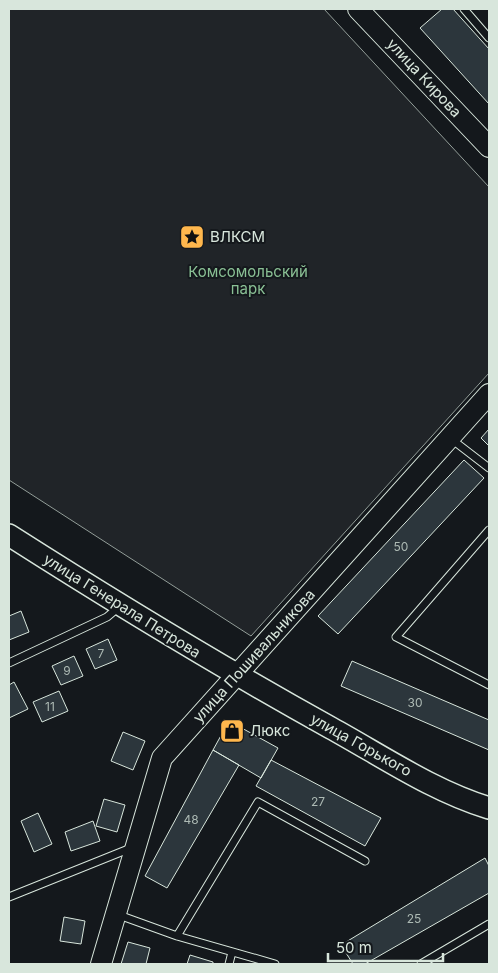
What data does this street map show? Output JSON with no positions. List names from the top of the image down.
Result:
{
  "streets": {
    "main road": [
      "улица Кирова",
      "улица Генерала Петрова",
      "улица Пошивальникова",
      "улица Горького"
    ]
  },
  "crossings": [
    ["улица Генерала Петрова", "улица Пошивальникова"],
    ["улица Генерала Петрова", "улица Горького"],
    ["улица Пошивальникова", "улица Горького"]
  ],
  "parks": ["Комсомольский парк"],
  "places": {
    "place": ["ВЛКСМ"],
    "shop": ["Люкс"]
  },
  "house_numbers": [
    "50",
    "7",
    "9",
    "30",
    "11",
    "27",
    "48",
    "25"
  ],
  "scale_bar": "50 m"
}
